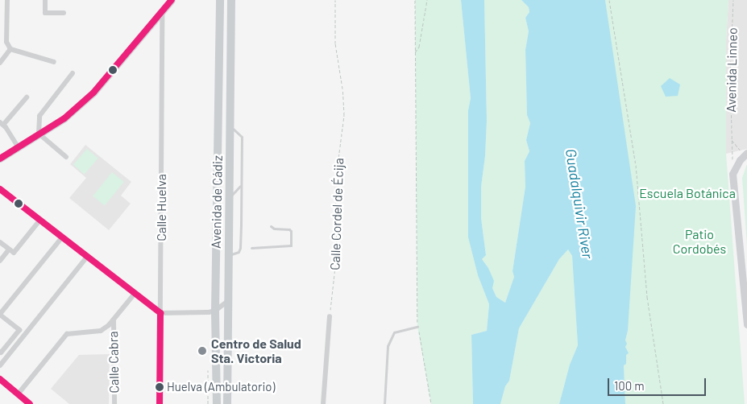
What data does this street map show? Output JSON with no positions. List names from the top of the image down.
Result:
{
  "streets": {
    "main road": ["Avenida de Cádiz"],
    "street": ["Calle Huelva", "Calle Cabra"],
    "path": ["Avenida Linneo", "Calle Cordel de Écija"]
  },
  "water": ["Guadalquivir River"],
  "parks": ["Escuela Botánica", "Patio Cordobés"],
  "places": ["Centro de Salud Sta. Victoria", "Huelva (Ambulatorio)"],
  "scale_bar": "100 m"
}
